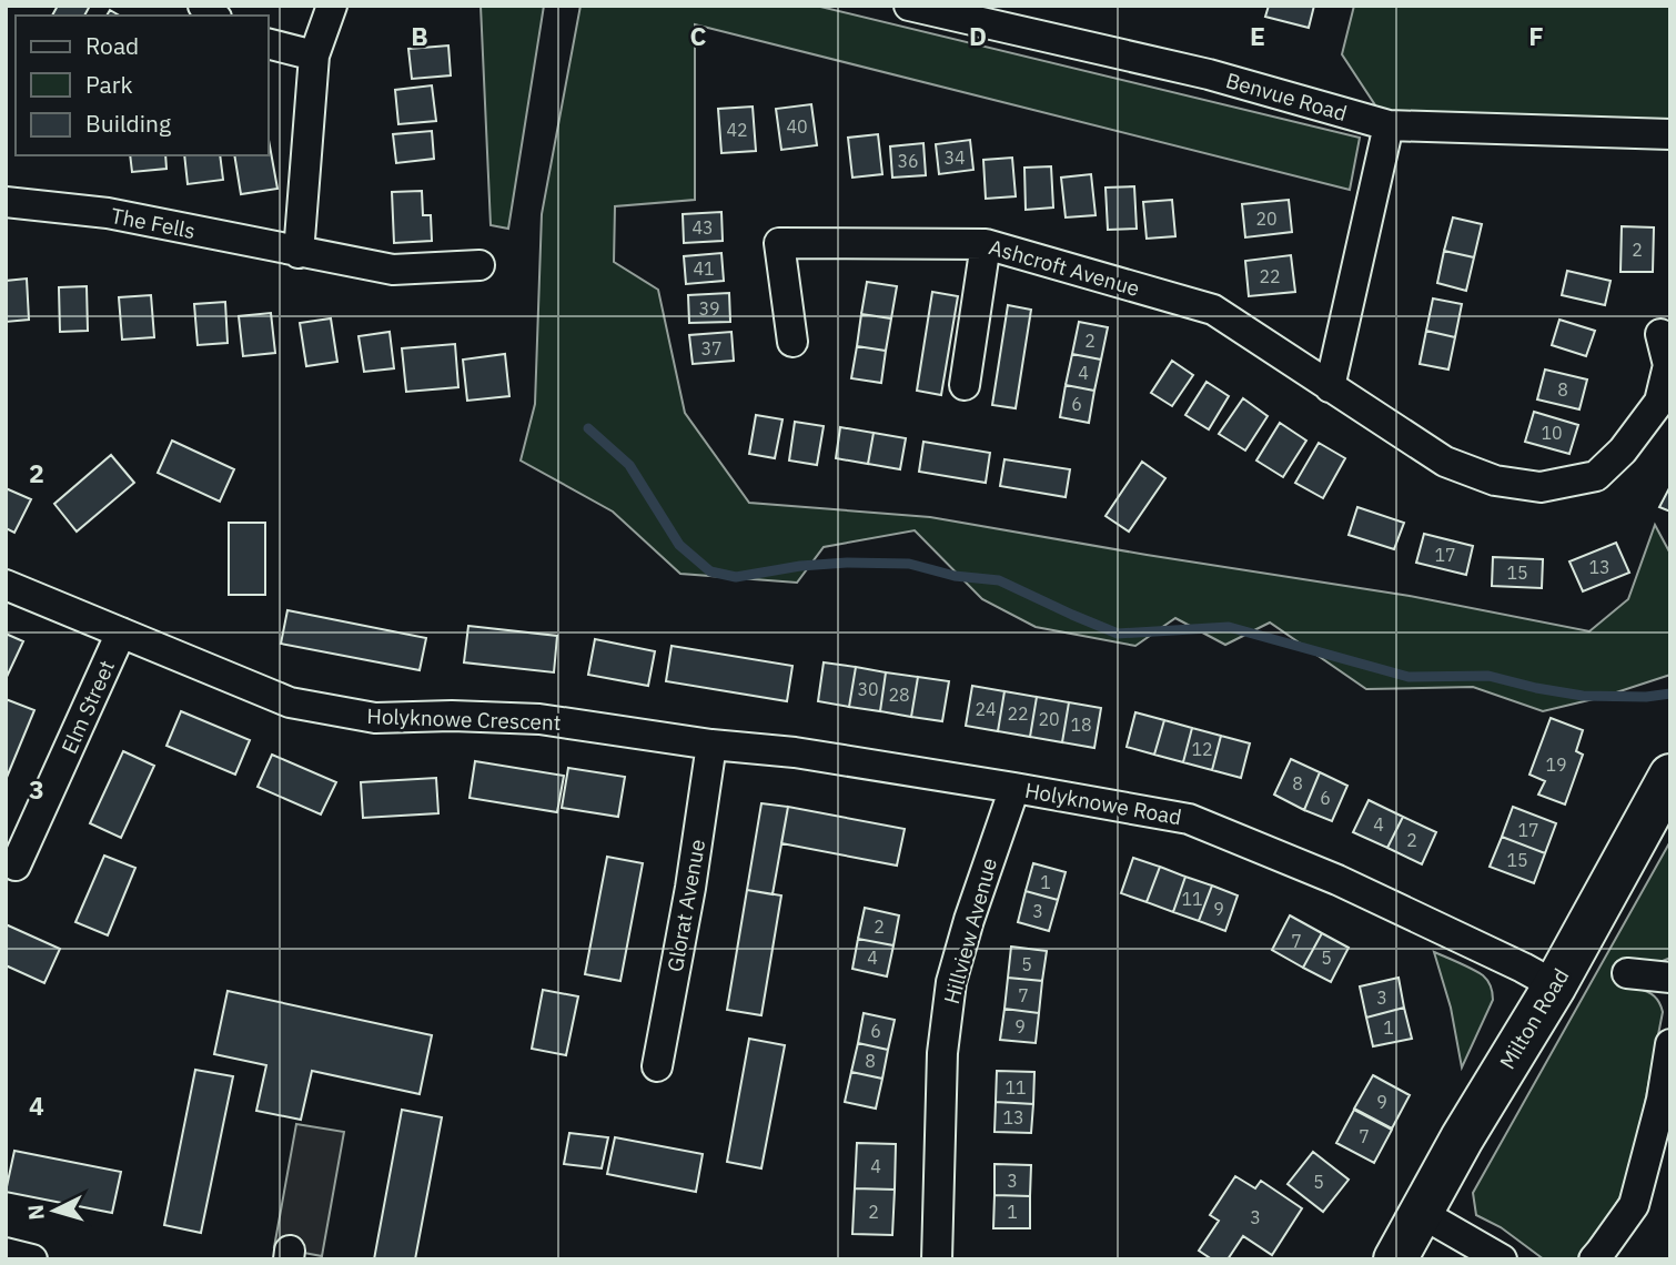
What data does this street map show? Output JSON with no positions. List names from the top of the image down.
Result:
{
  "streets": {
    "main road": ["Milton Road"],
    "street": [
      "Benvue Road",
      "The Fells",
      "Ashcroft Avenue",
      "Elm Street",
      "Holyknowe Crescent",
      "Holyknowe Road",
      "Glorat Avenue",
      "Hillview Avenue"
    ]
  },
  "crossings": [
    ["Elm Street", "Holyknowe Crescent"],
    ["Holyknowe Crescent", "Holyknowe Road"],
    ["Holyknowe Crescent", "Glorat Avenue"],
    ["Holyknowe Road", "Glorat Avenue"],
    ["Holyknowe Road", "Hillview Avenue"],
    ["Holyknowe Road", "Milton Road"]
  ],
  "house_numbers": [
    "40",
    "42",
    "34",
    "36",
    "20",
    "43",
    "2",
    "41",
    "22",
    "39",
    "2",
    "37",
    "4",
    "8",
    "6",
    "10",
    "17",
    "13",
    "15",
    "30",
    "28",
    "24",
    "22",
    "20",
    "18",
    "12",
    "19",
    "8",
    "6",
    "4",
    "17",
    "2",
    "15",
    "1",
    "11",
    "9",
    "3",
    "2",
    "7",
    "4",
    "5",
    "5",
    "7",
    "3",
    "9",
    "1",
    "6",
    "8",
    "11",
    "9",
    "13",
    "7",
    "4",
    "3",
    "5",
    "2",
    "1",
    "3"
  ],
  "legend": ["Road", "Park", "Building"],
  "north": "left",
  "grid": {
    "columns": [
      "B",
      "C",
      "D",
      "E",
      "F"
    ],
    "rows": ["2", "3", "4"]
  }
}
